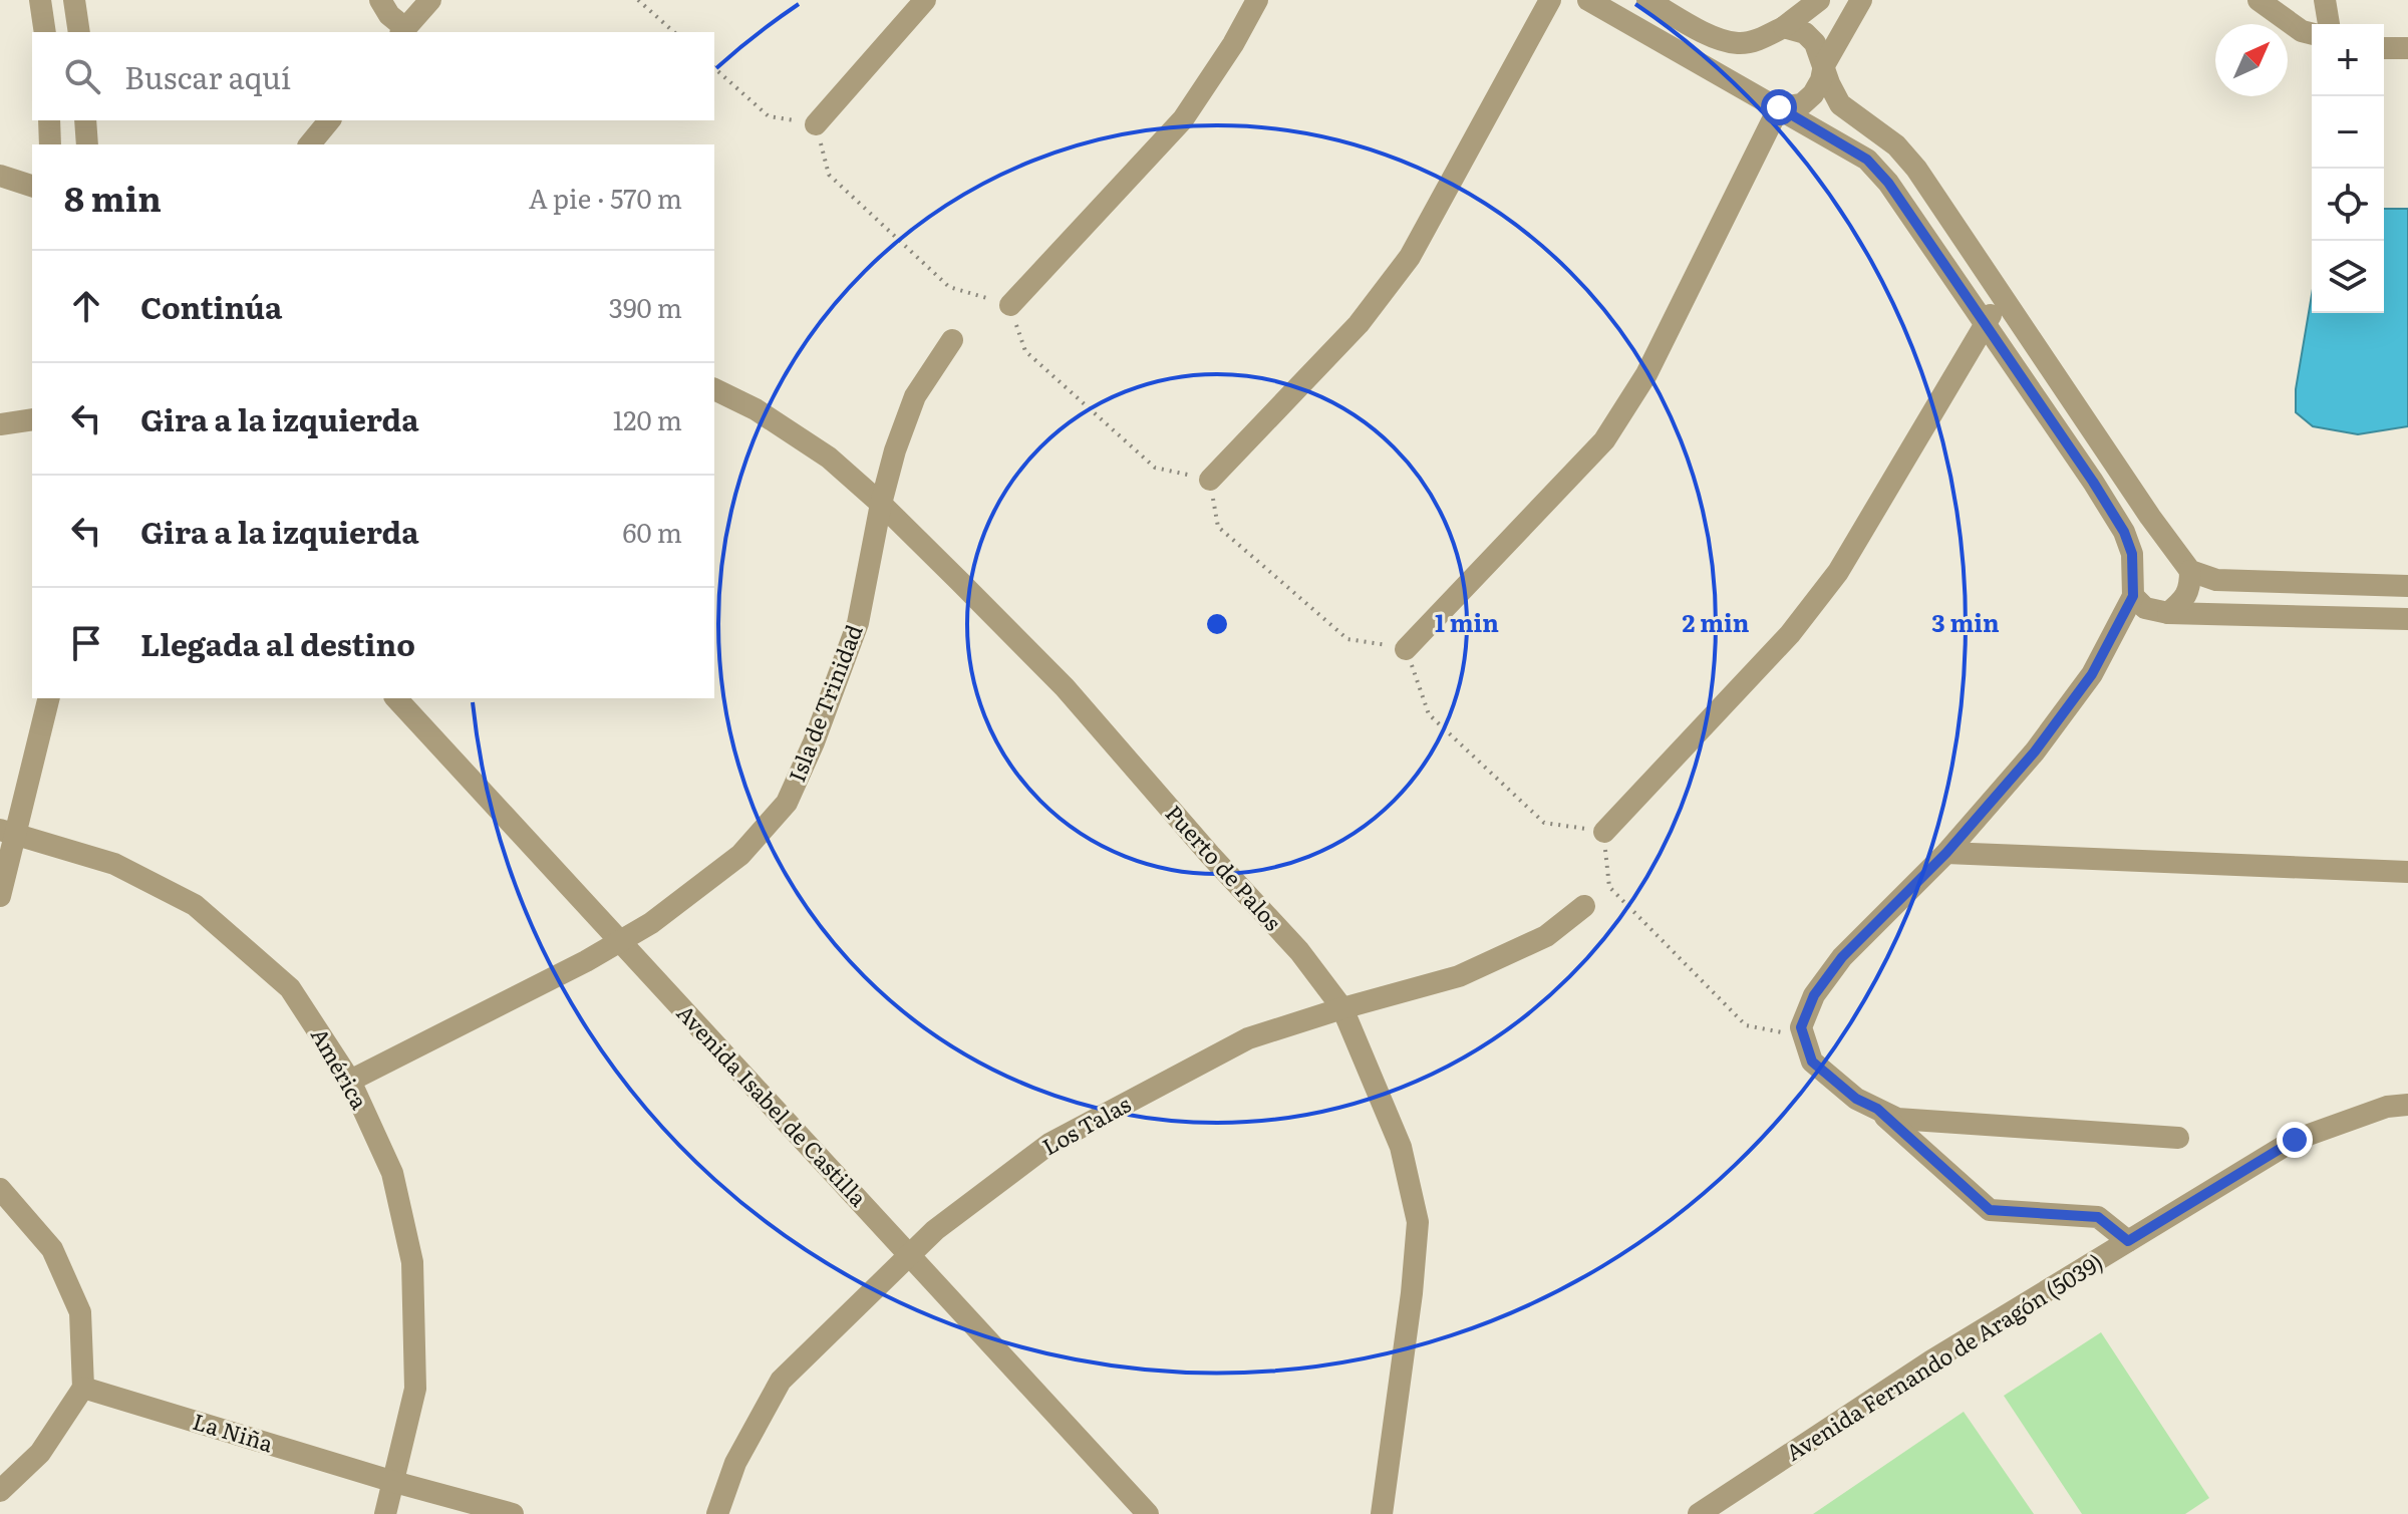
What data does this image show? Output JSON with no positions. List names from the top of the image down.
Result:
{
  "streets": {
    "street": [
      "Isla de Trinidad",
      "Puerto de Palos",
      "América",
      "Avenida Isabel de Castilla",
      "Los Talas",
      "Avenida Fernando de Aragón (5039)",
      "La Niña"
    ]
  },
  "crossings": [
    ["Isla de Trinidad", "Puerto de Palos"],
    ["Isla de Trinidad", "América"],
    ["Isla de Trinidad", "Avenida Isabel de Castilla"],
    ["Puerto de Palos", "Los Talas"],
    ["América", "La Niña"],
    ["Avenida Isabel de Castilla", "Los Talas"]
  ],
  "north": "top right",
  "page": {
    "map_buttons": ["+", "−"],
    "search": "Buscar aquí",
    "heading": ["8 min", "A pie · 570 m"],
    "list": [
      ["Continúa", "390 m"],
      ["Gira a la izquierda", "120 m"],
      ["Gira a la izquierda", "60 m"],
      "Llegada al destino"
    ]
  },
  "rings": ["1 min", "2 min", "3 min"]
}
